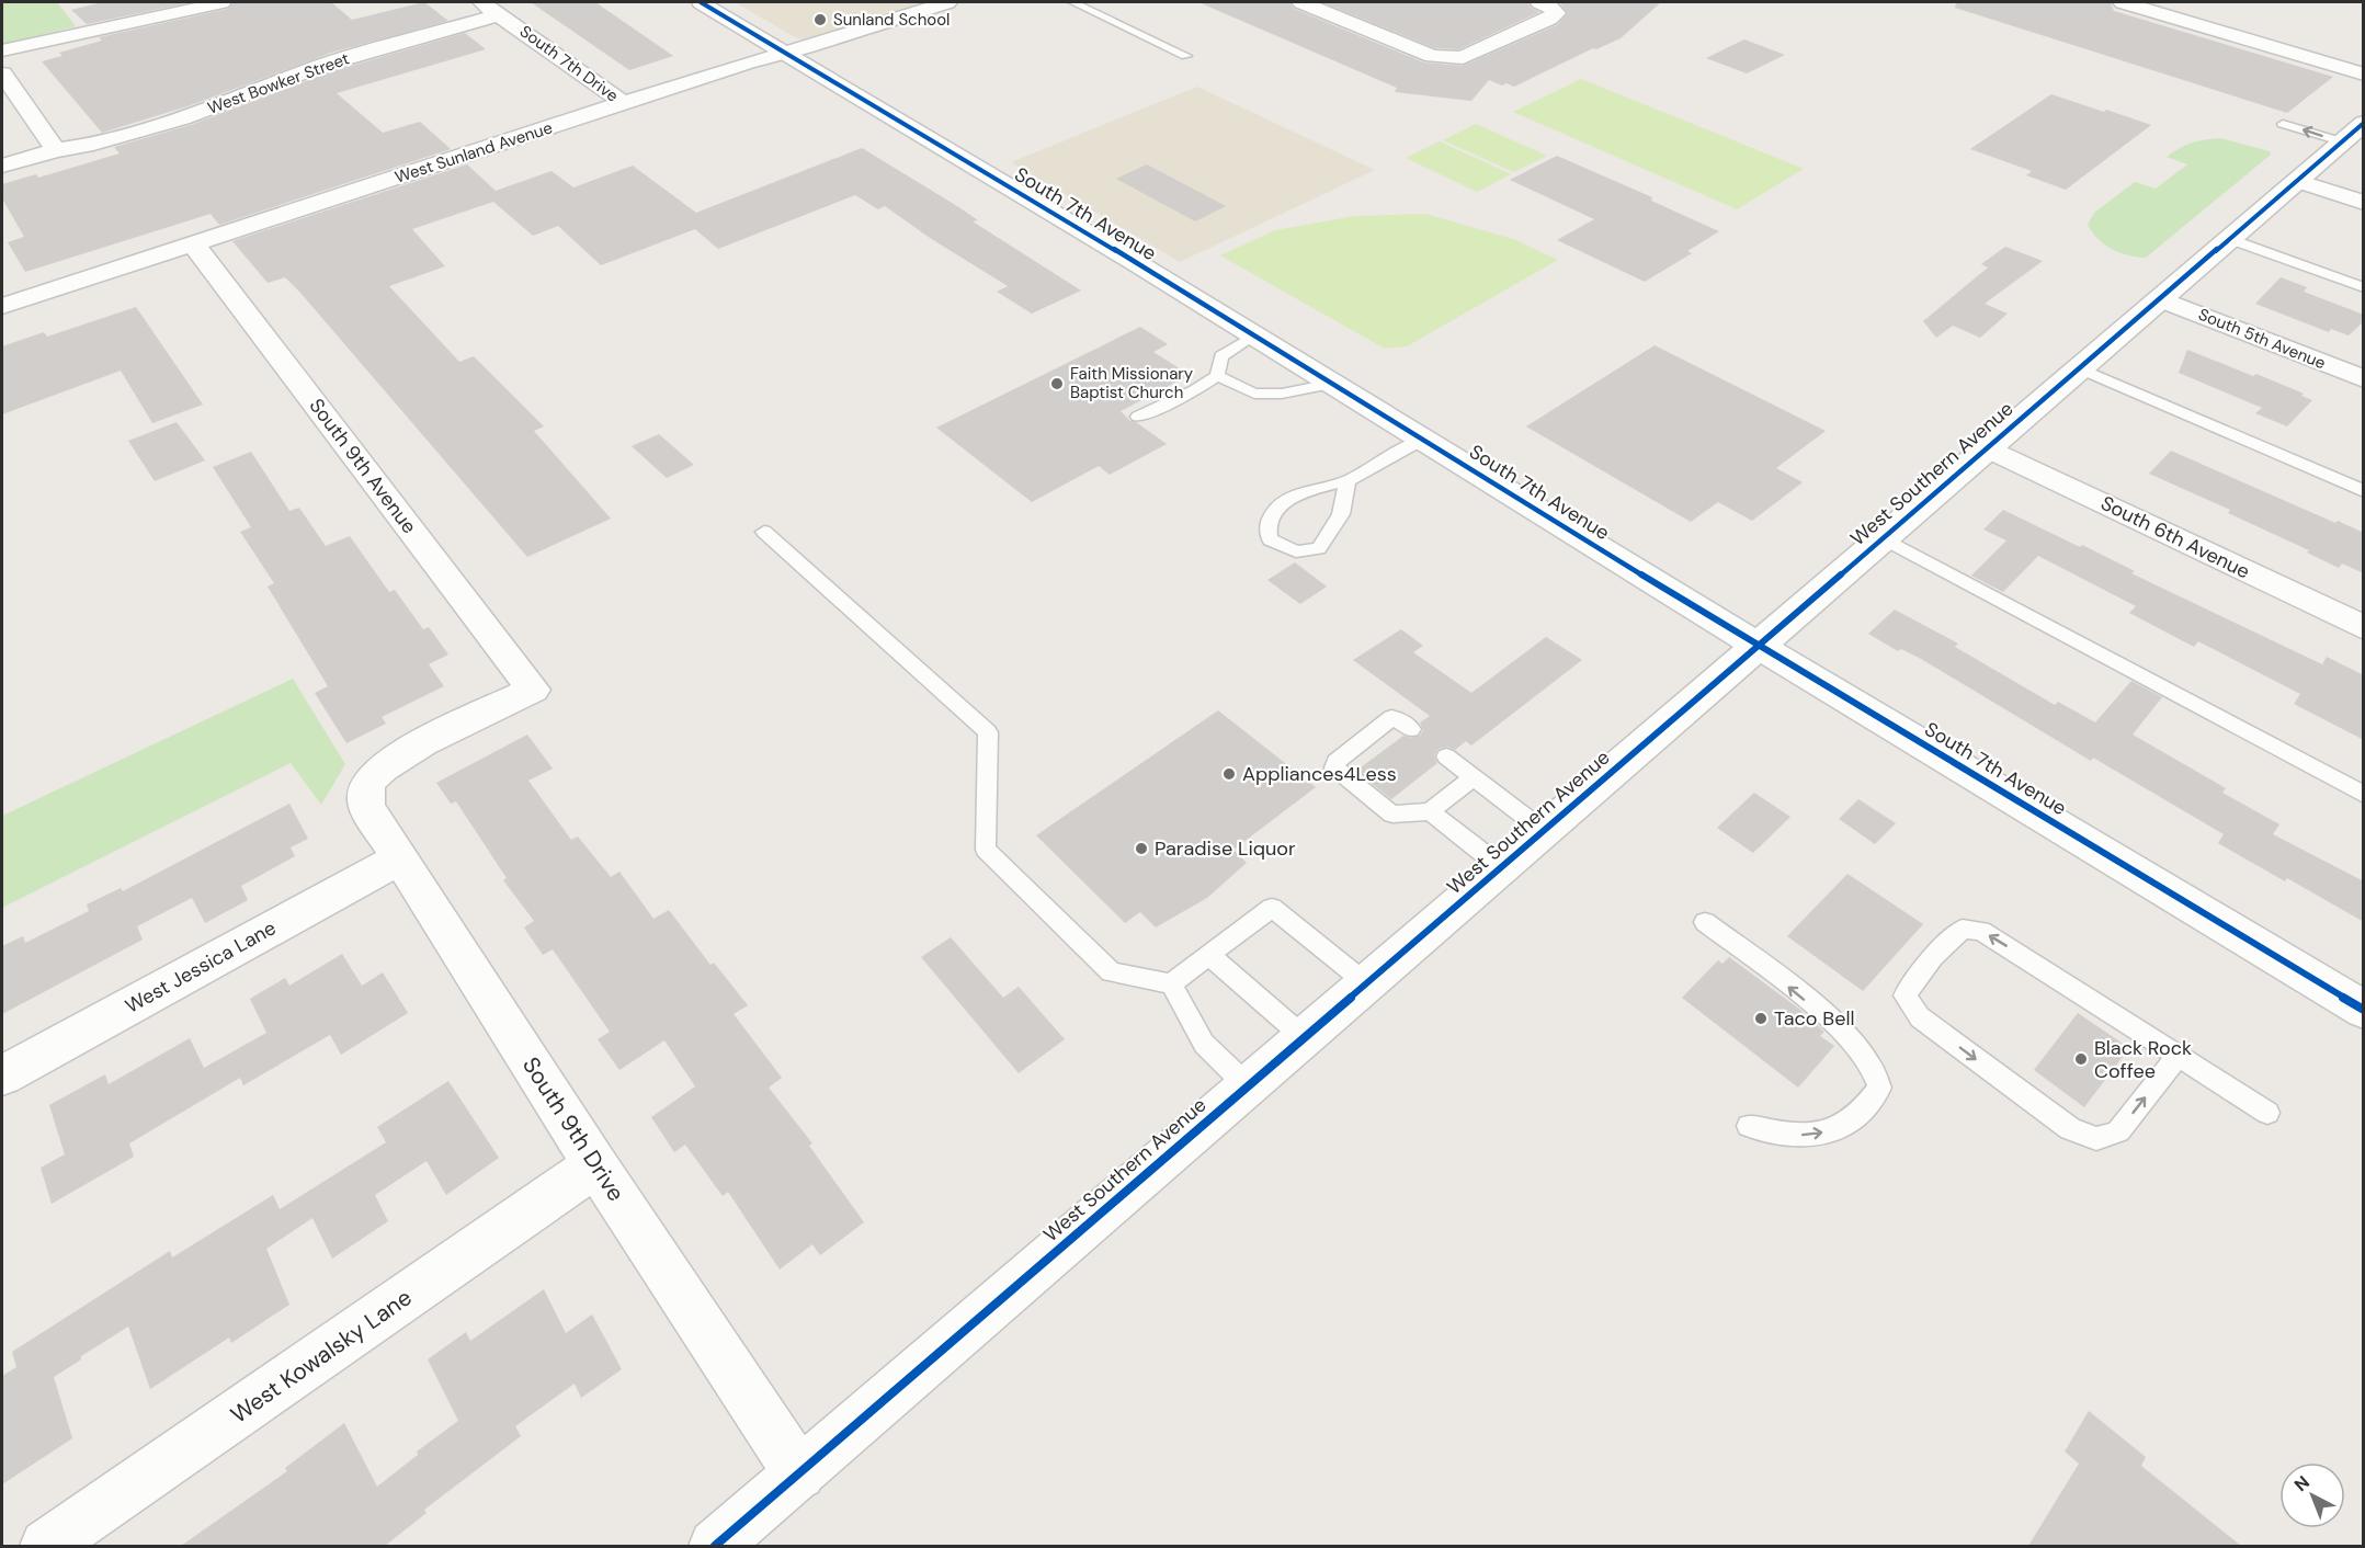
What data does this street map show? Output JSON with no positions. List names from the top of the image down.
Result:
{
  "streets": {
    "street": [
      "South 7th Drive",
      "West Bowker Street",
      "West Sunland Avenue",
      "South 7th Avenue",
      "South 5th Avenue",
      "South 9th Avenue",
      "West Southern Avenue",
      "South 6th Avenue",
      "West Jessica Lane",
      "South 9th Drive",
      "West Kowalsky Lane"
    ]
  },
  "crossings": [
    ["South 7th Drive", "West Bowker Street"],
    ["South 7th Drive", "West Sunland Avenue"],
    ["West Sunland Avenue", "South 7th Avenue"],
    ["West Sunland Avenue", "South 9th Avenue"],
    ["South 7th Avenue", "West Southern Avenue"],
    ["South 5th Avenue", "West Southern Avenue"],
    ["South 9th Avenue", "South 9th Drive"],
    ["West Southern Avenue", "South 6th Avenue"],
    ["West Southern Avenue", "South 9th Drive"],
    ["West Jessica Lane", "South 9th Drive"],
    ["South 9th Drive", "West Kowalsky Lane"]
  ],
  "places": [
    "Sunland School",
    "Faith Missionary Baptist Church",
    "Appliances4Less",
    "Paradise Liquor",
    "Taco Bell",
    "Black Rock Coffee"
  ],
  "north": "top left"
}
